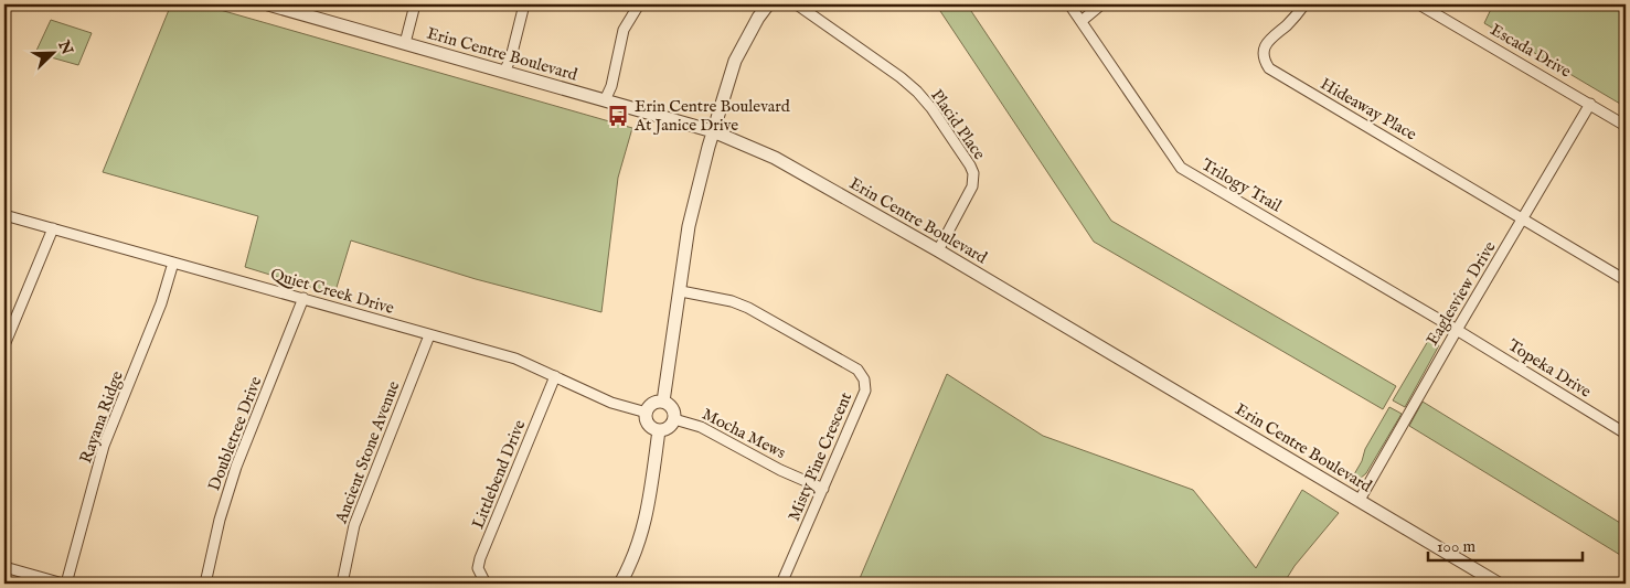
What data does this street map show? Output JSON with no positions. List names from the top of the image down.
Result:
{
  "streets": {
    "street": [
      "Escada Drive",
      "Erin Centre Boulevard",
      "Hideaway Place",
      "Placid Place",
      "Trilogy Trail",
      "Quiet Creek Drive",
      "Eaglesview Drive",
      "Topeka Drive",
      "Rayana Ridge",
      "Doubletree Drive",
      "Mocha Mews",
      "Ancient Stone Avenue",
      "Misty Pine Crescent",
      "Littlebend Drive"
    ]
  },
  "crossings": [
    ["Escada Drive", "Eaglesview Drive"],
    ["Erin Centre Boulevard", "Placid Place"],
    ["Erin Centre Boulevard", "Eaglesview Drive"],
    ["Hideaway Place", "Eaglesview Drive"],
    ["Trilogy Trail", "Eaglesview Drive"],
    ["Trilogy Trail", "Topeka Drive"],
    ["Quiet Creek Drive", "Rayana Ridge"],
    ["Quiet Creek Drive", "Doubletree Drive"],
    ["Quiet Creek Drive", "Mocha Mews"],
    ["Quiet Creek Drive", "Ancient Stone Avenue"],
    ["Quiet Creek Drive", "Littlebend Drive"],
    ["Eaglesview Drive", "Topeka Drive"],
    ["Mocha Mews", "Misty Pine Crescent"]
  ],
  "places": {
    "bus stop": ["Erin Centre Boulevard At Janice Drive"]
  },
  "scale_bar": "100 m",
  "north": "top right"
}
